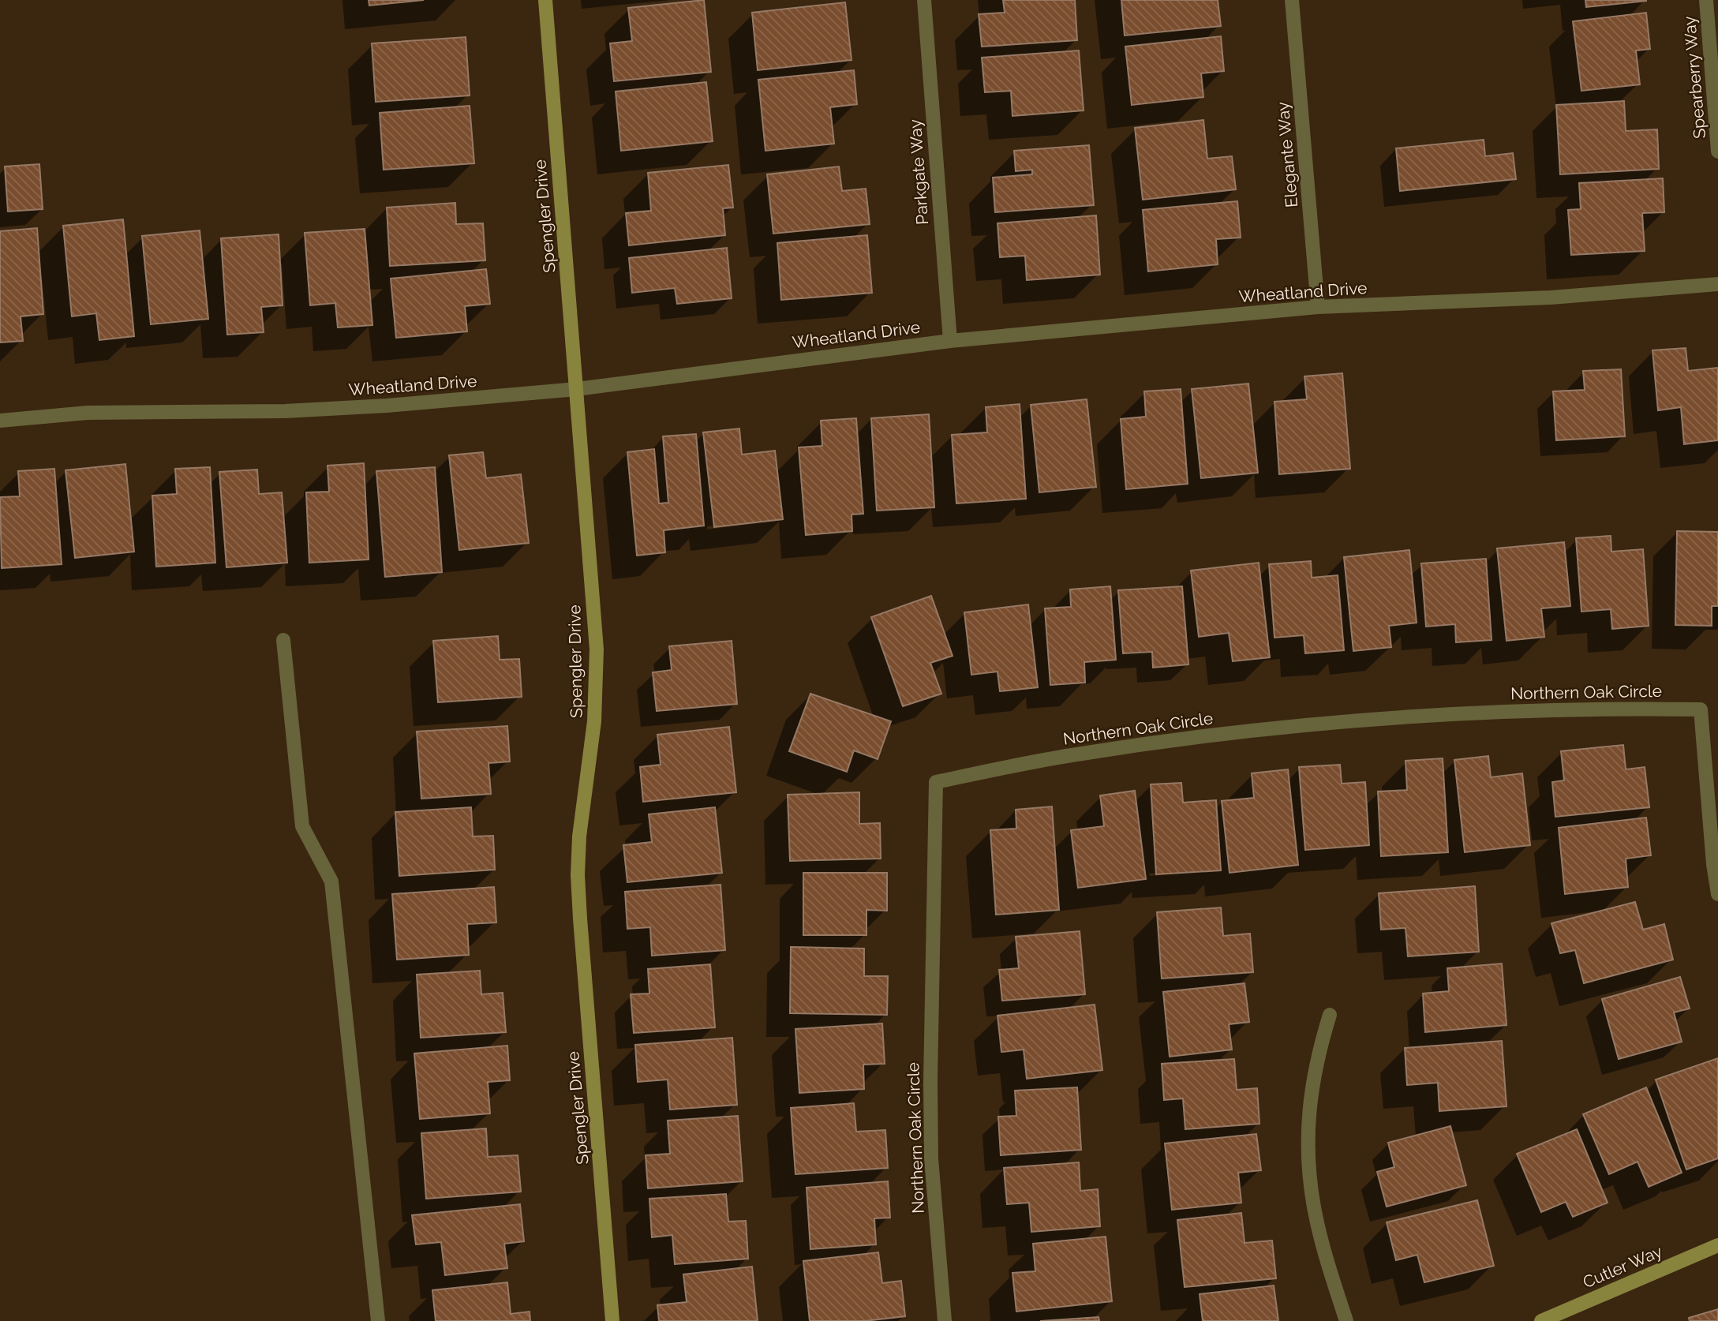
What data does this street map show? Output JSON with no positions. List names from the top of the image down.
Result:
{
  "streets": {
    "street": [
      "Spearberry Way",
      "Elegante Way",
      "Parkgate Way",
      "Spengler Drive",
      "Wheatland Drive",
      "Northern Oak Circle",
      "Cutler Way"
    ]
  },
  "crossings": [
    ["Elegante Way", "Wheatland Drive"],
    ["Parkgate Way", "Wheatland Drive"],
    ["Spengler Drive", "Wheatland Drive"]
  ]
}
